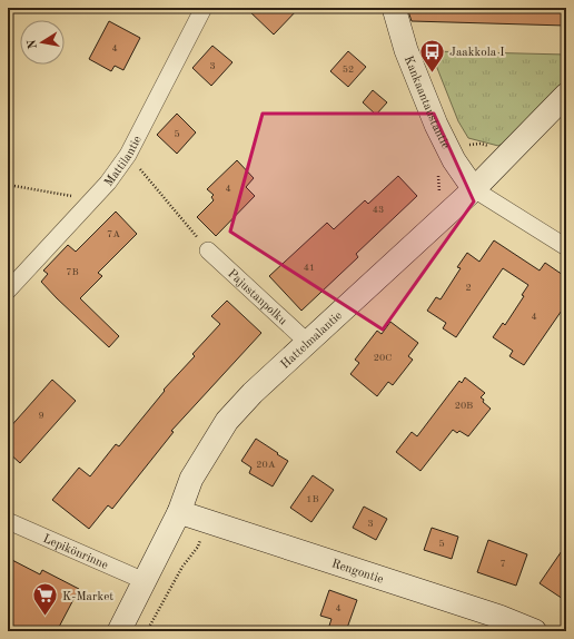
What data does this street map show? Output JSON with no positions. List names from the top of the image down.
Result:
{
  "streets": {
    "street": [
      "Kankaantaustantie",
      "Mattilantie",
      "Pajustanpolku",
      "Hattelmalantie",
      "Lepikönrinne",
      "Rengontie"
    ]
  },
  "crossings": [
    ["Kankaantaustantie", "Hattelmalantie"],
    ["Pajustanpolku", "Hattelmalantie"],
    ["Hattelmalantie", "Lepikönrinne"],
    ["Hattelmalantie", "Rengontie"]
  ],
  "places": {
    "bus stop": ["Jaakkola I"],
    "supermarket": ["K-Market"]
  },
  "house_numbers": [
    "4",
    "3",
    "52",
    "5",
    "4",
    "43",
    "7A",
    "41",
    "7B",
    "2",
    "4",
    "20C",
    "20B",
    "9",
    "20A",
    "1B",
    "3",
    "5",
    "7",
    "4"
  ],
  "north": "left"
}
